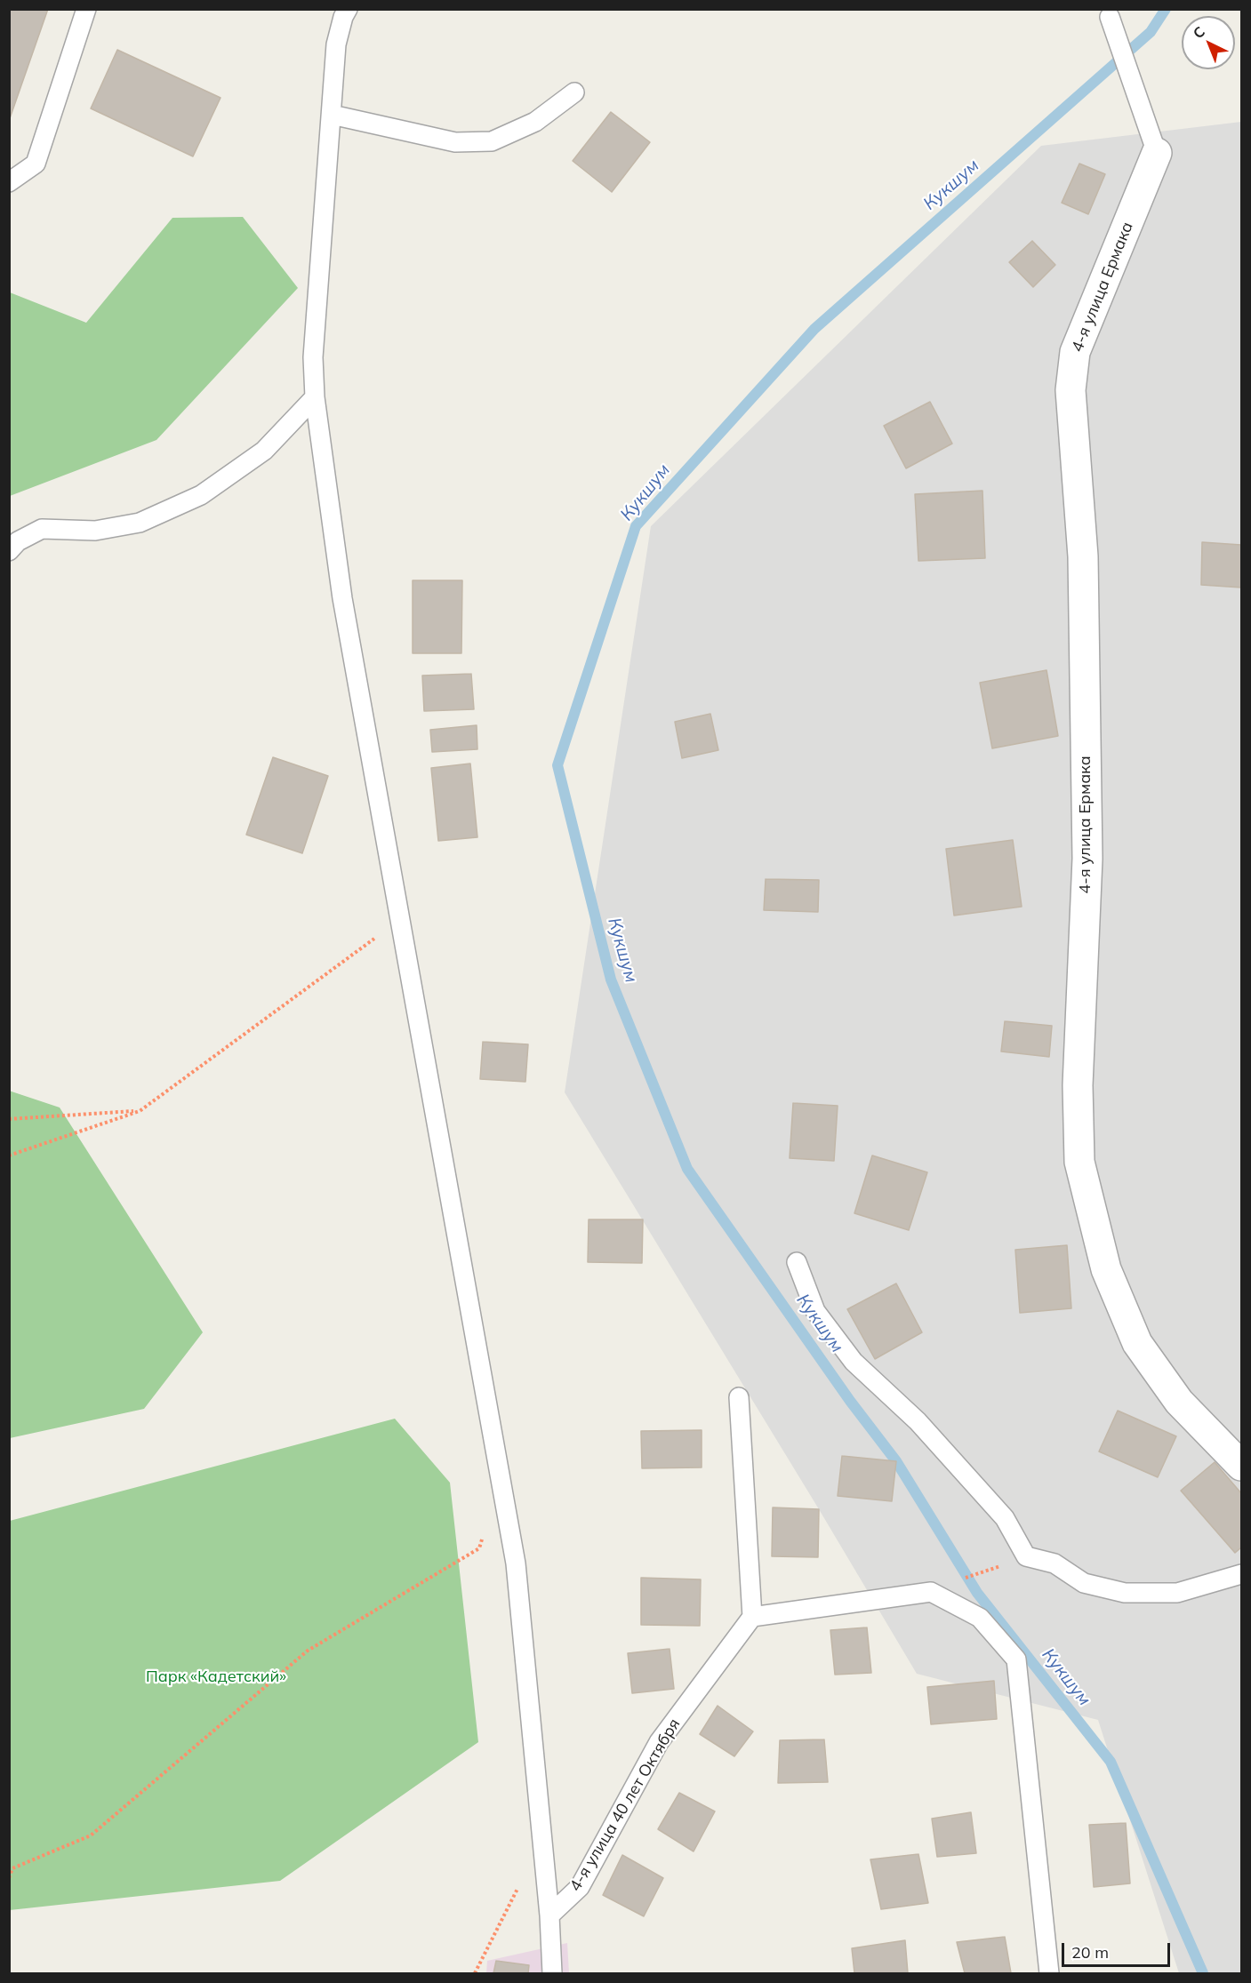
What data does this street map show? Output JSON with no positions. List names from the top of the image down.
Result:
{
  "streets": {
    "street": ["4-я улица Ермака"],
    "lane": ["4-я улица 40 лет Октября"]
  },
  "water": ["Кукшум"],
  "parks": ["Парк «Кадетский»"],
  "scale_bar": "20 m",
  "north": "top left"
}
